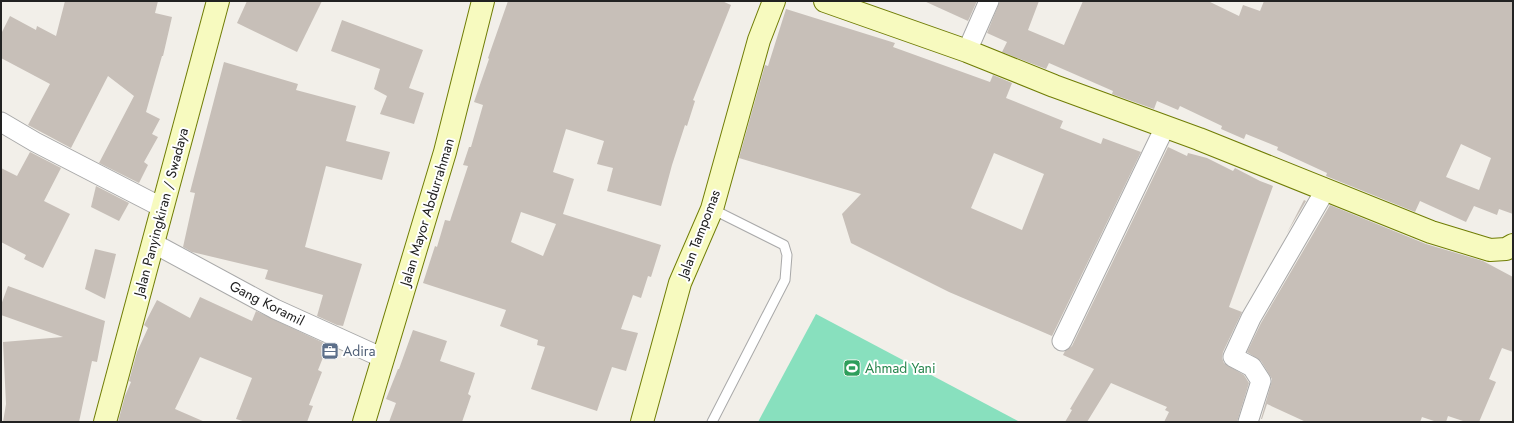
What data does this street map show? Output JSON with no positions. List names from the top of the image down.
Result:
{
  "streets": {
    "street": [
      "Jalan Panyingkiran / Swadaya",
      "Jalan Mayor Abdurrahman",
      "Jalan Tampomas",
      "Gang Koramil"
    ]
  },
  "crossings": [
    ["Jalan Panyingkiran / Swadaya", "Gang Koramil"],
    ["Jalan Mayor Abdurrahman", "Gang Koramil"]
  ],
  "places": {
    "office": ["Adira"],
    "sports": ["Ahmad Yani"]
  }
}
